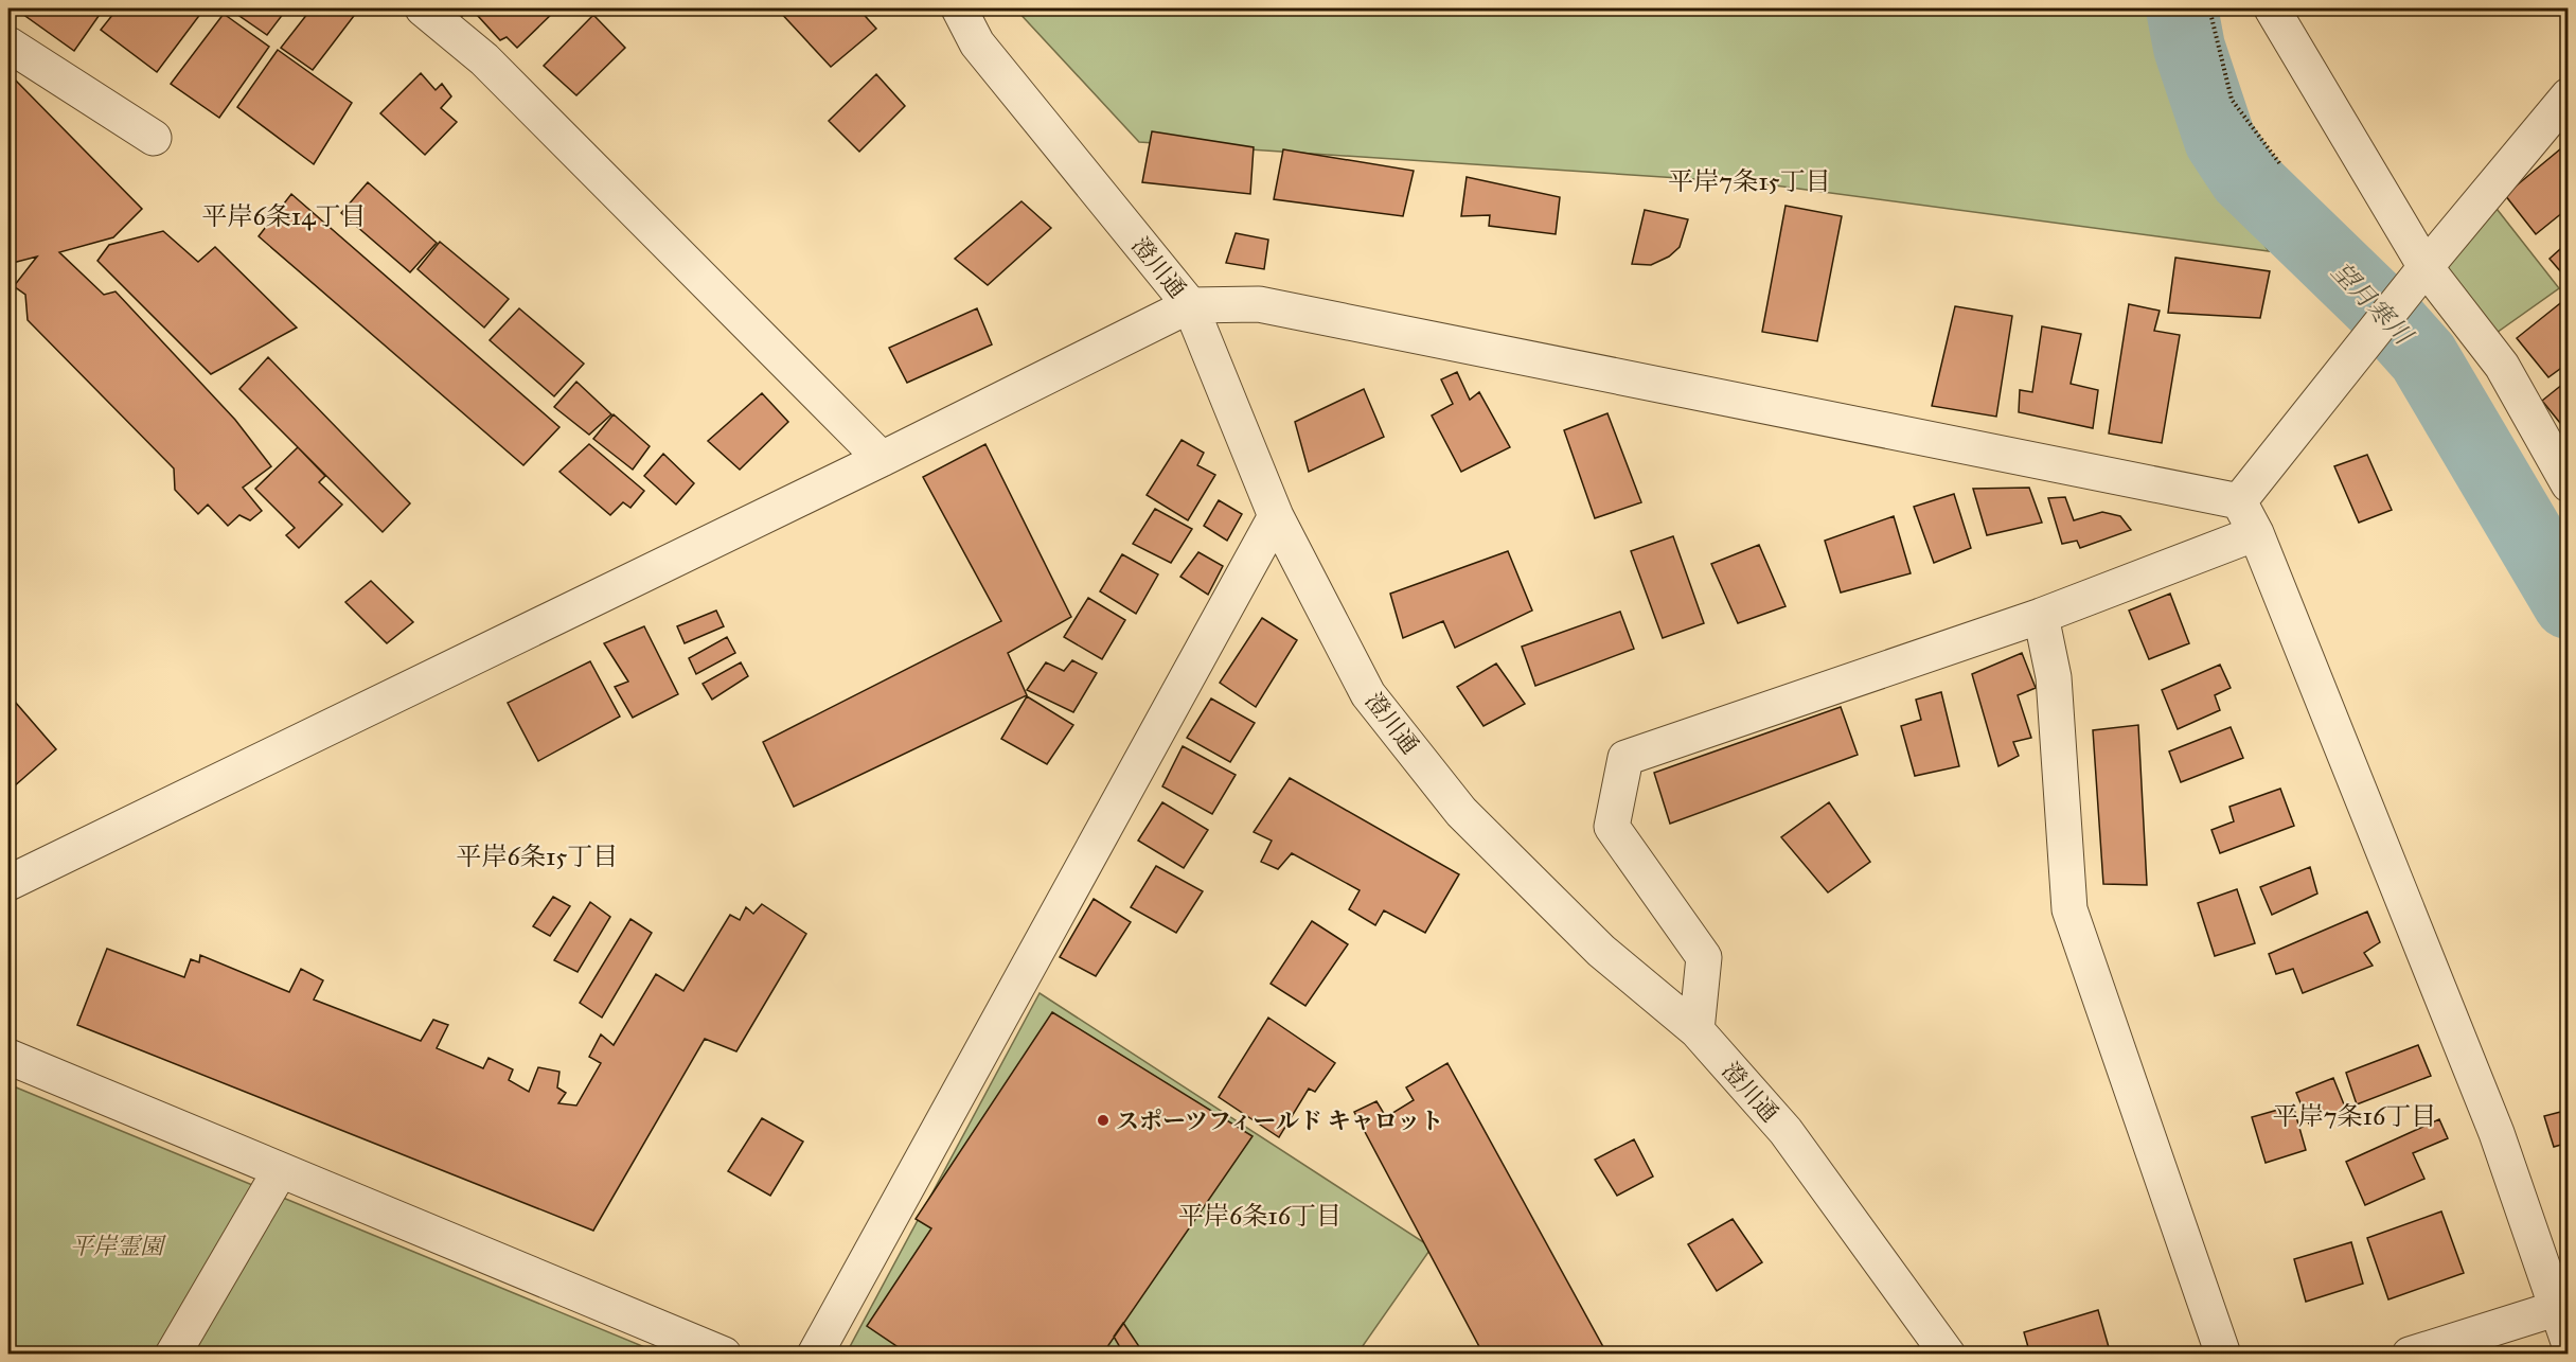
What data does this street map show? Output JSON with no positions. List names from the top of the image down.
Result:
{
  "streets": {
    "street": ["澄川通"]
  },
  "districts": [
    "平岸7条15丁目",
    "平岸6条14丁目",
    "平岸6条15丁目",
    "平岸7条16丁目",
    "平岸6条16丁目"
  ],
  "water": ["望月寒川"],
  "parks": ["平岸霊園"],
  "places": ["スポーツフィールド キャロット"]
}
